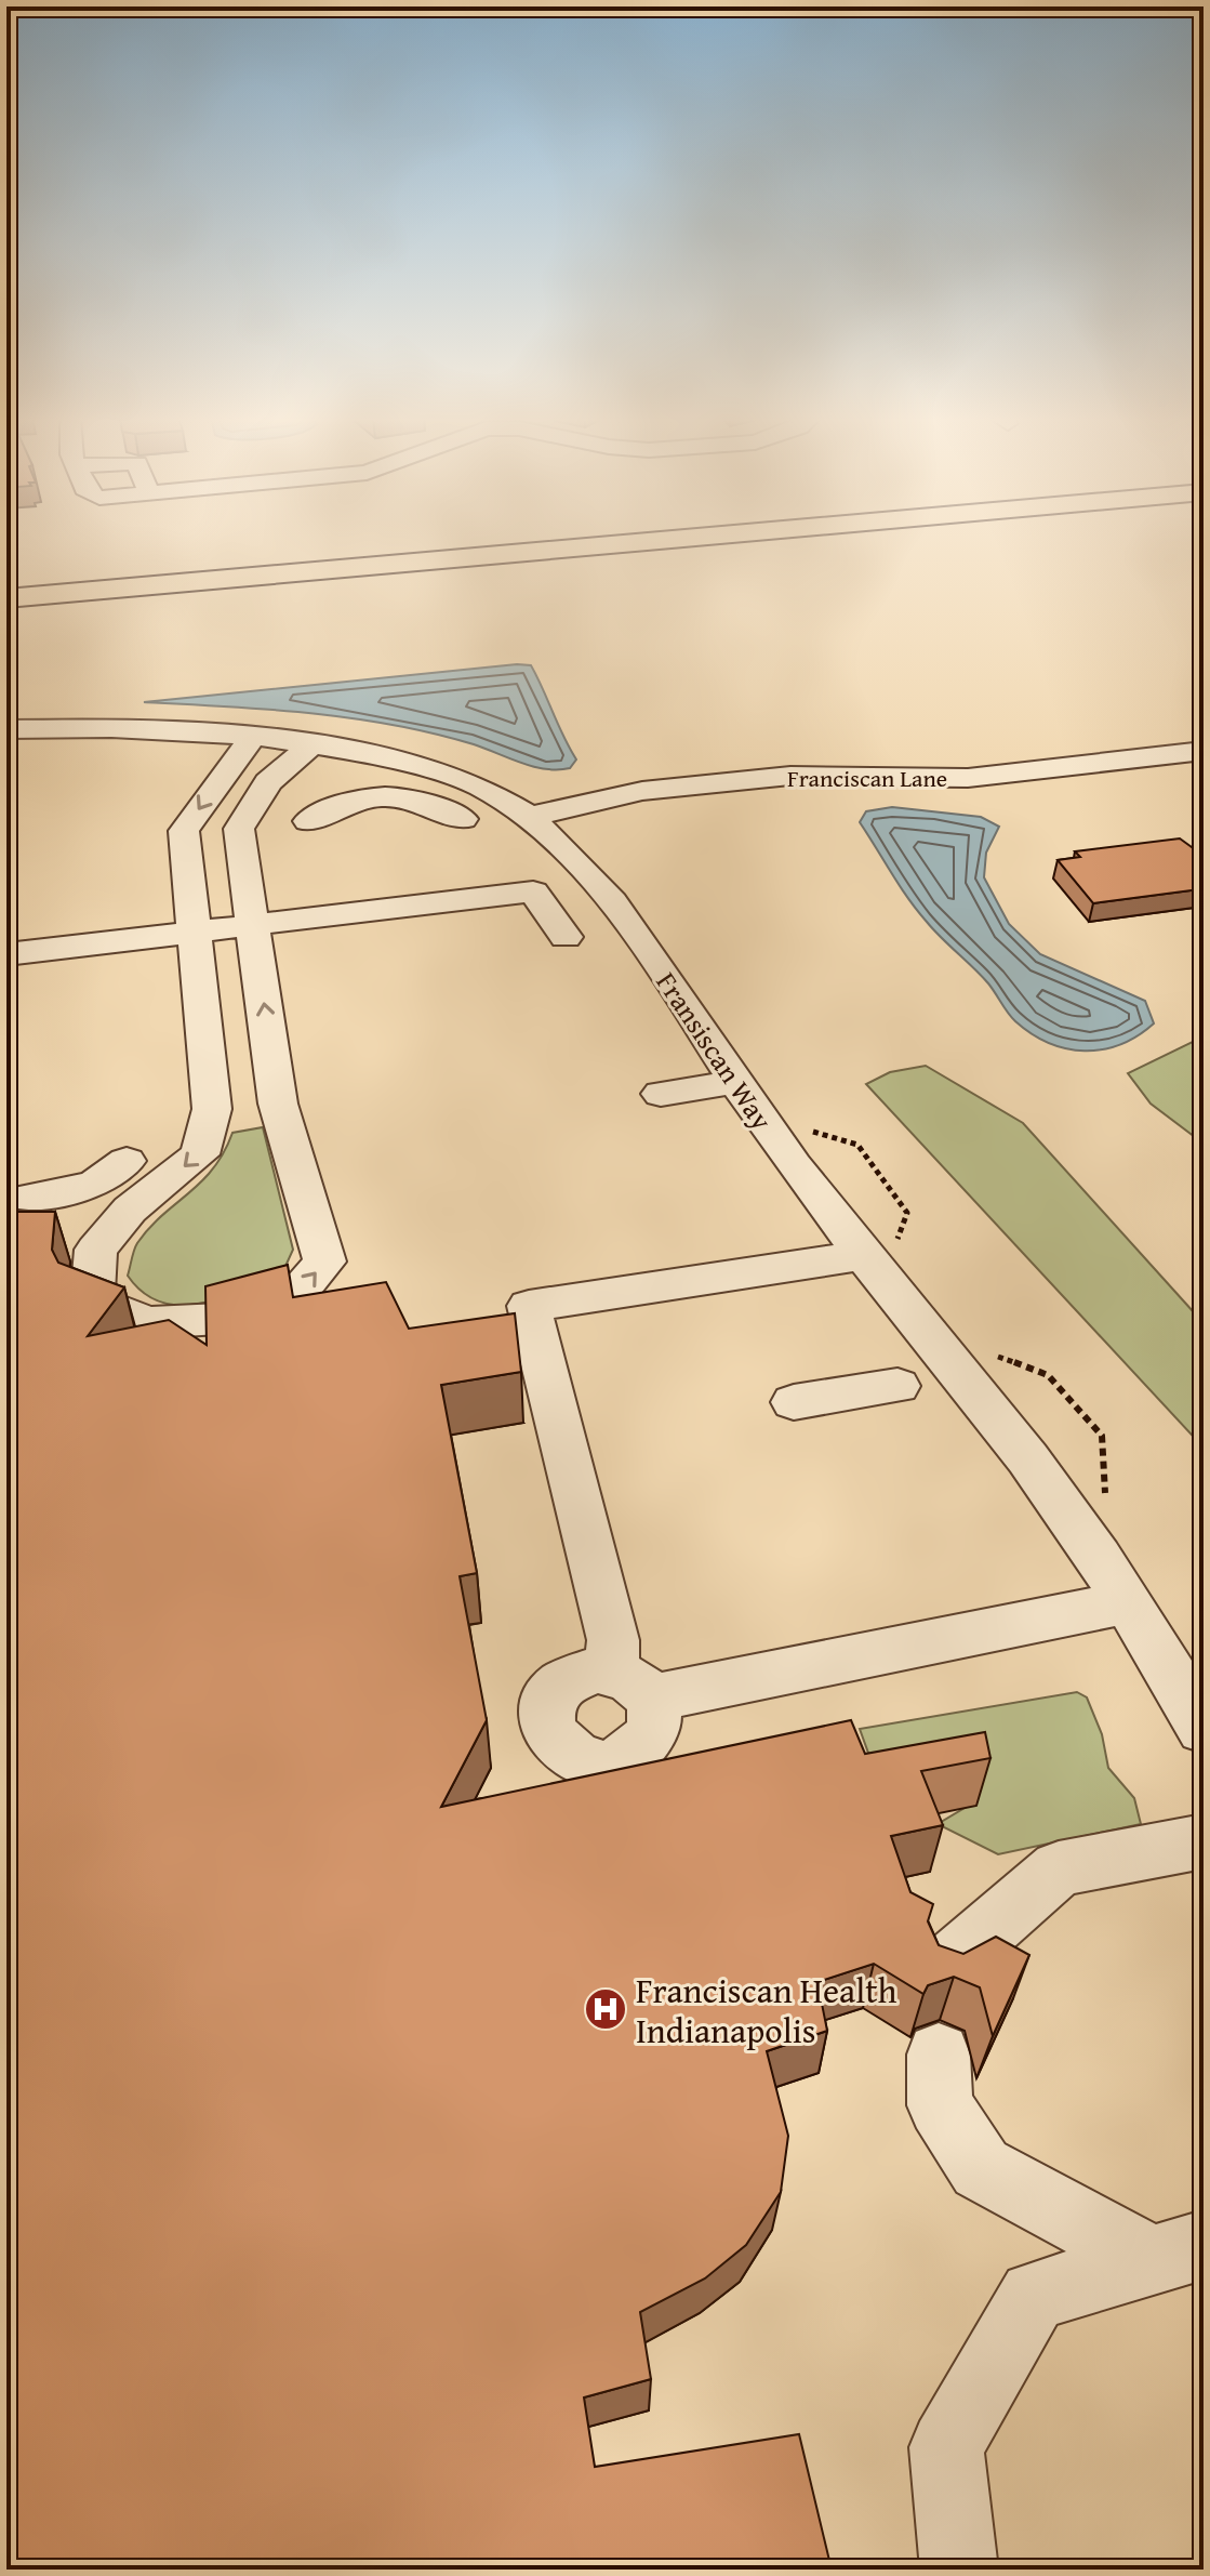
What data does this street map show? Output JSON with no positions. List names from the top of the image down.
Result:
{
  "streets": {
    "street": ["Franciscan Lane", "Fransiscan Way"]
  },
  "crossings": [
    ["Franciscan Lane", "Fransiscan Way"]
  ],
  "places": {
    "hospital": ["Franciscan Health Indianapolis"]
  }
}
